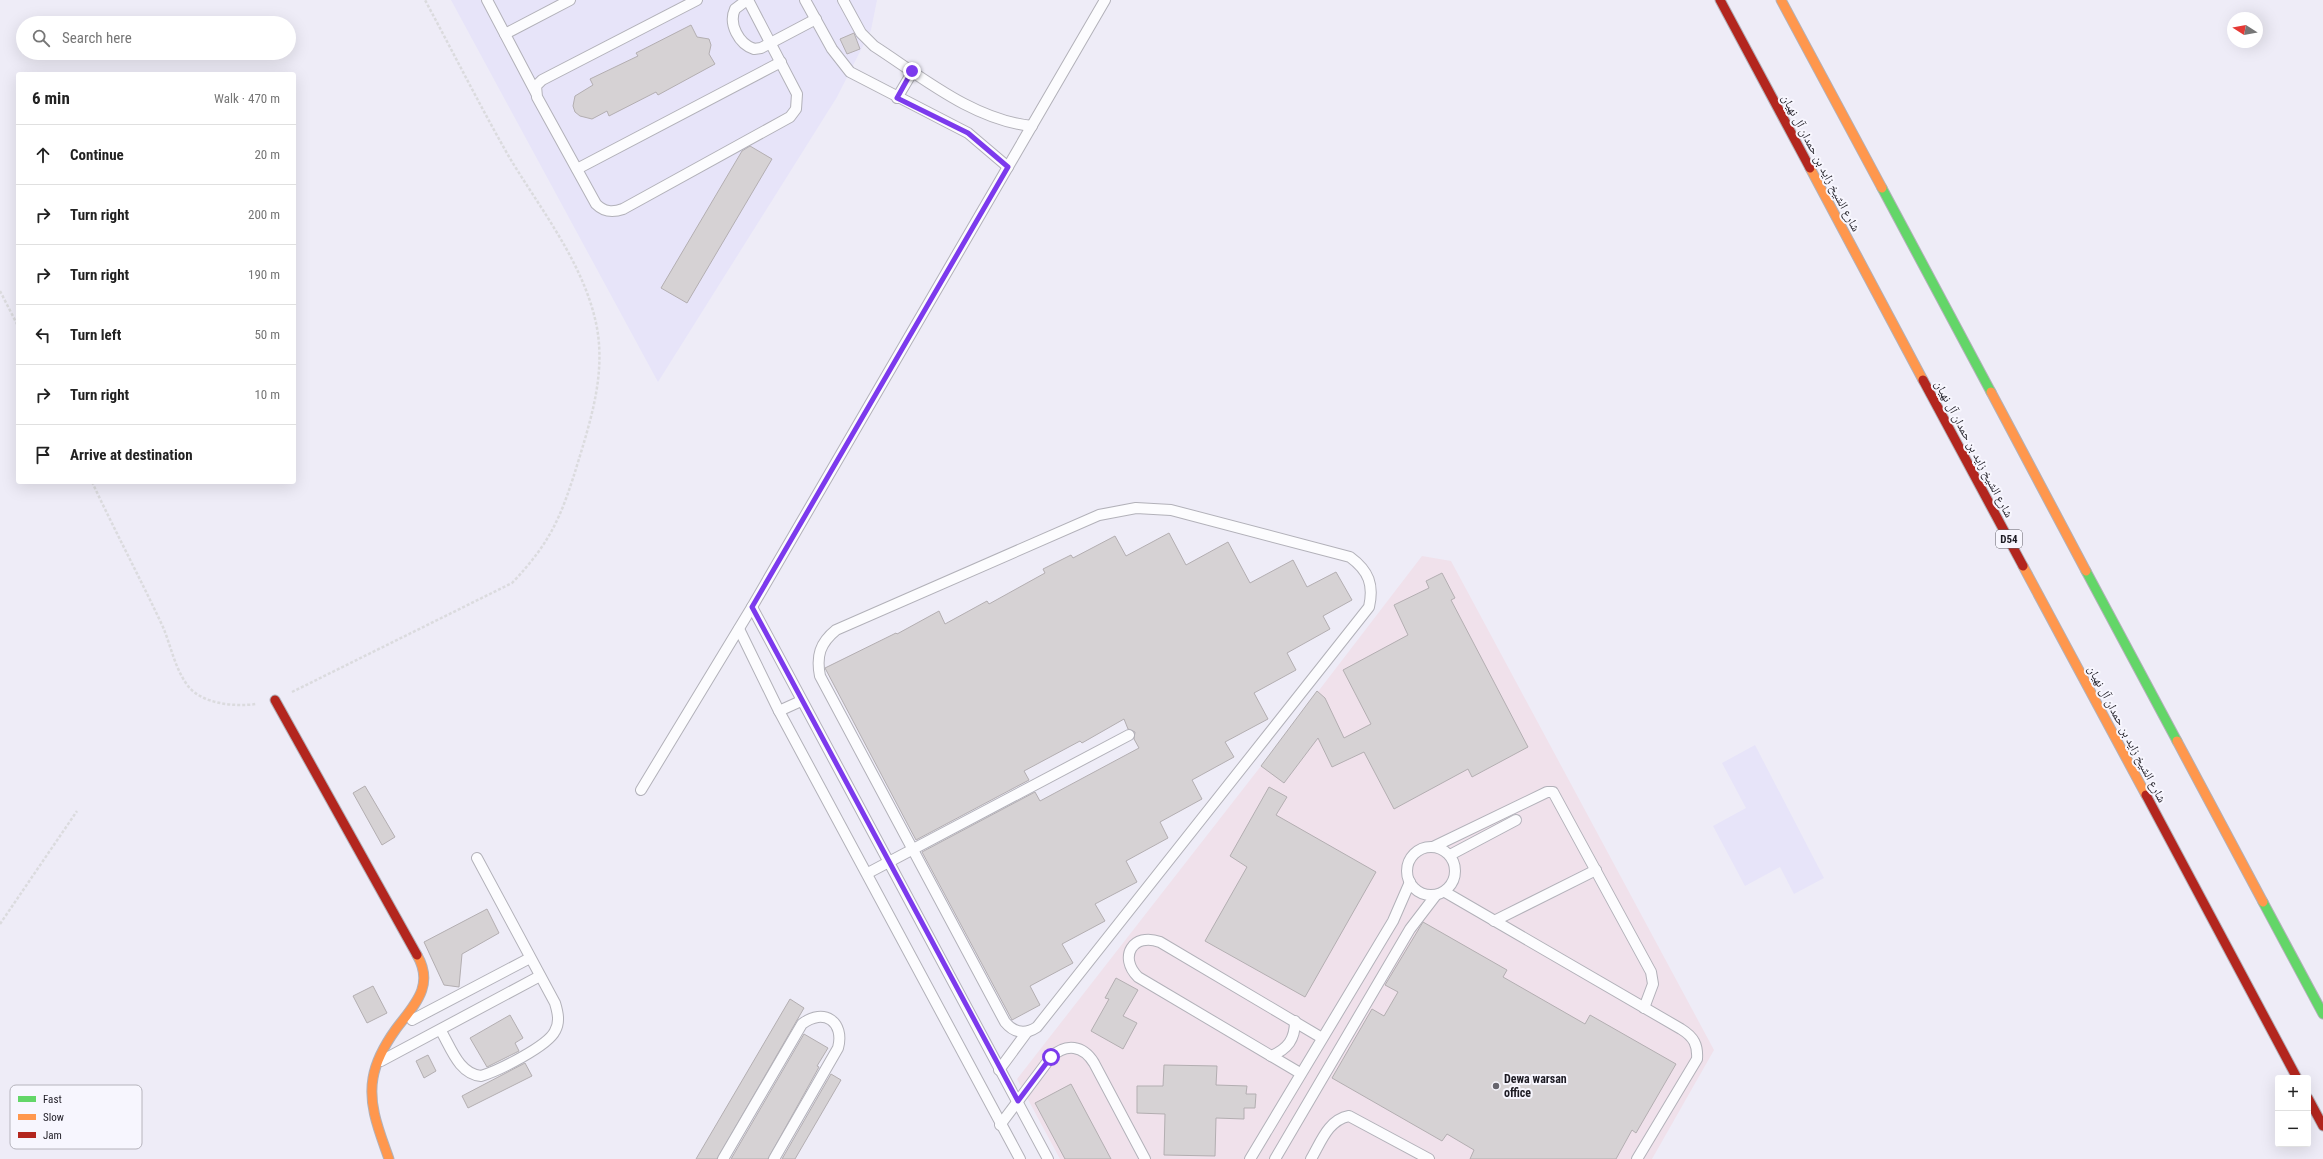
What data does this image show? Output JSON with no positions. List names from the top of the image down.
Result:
{
  "streets": {
    "main road": ["شارع الشيخ زايد بن حمدان آل نهيان", "D54"]
  },
  "places": ["Dewa warsan office"],
  "legend": ["Fast", "Slow", "Jam"],
  "north": "left",
  "page": {
    "search": "Search here",
    "heading": ["6 min", "Walk · 470 m"],
    "list": [
      ["Continue", "20 m"],
      ["Turn right", "200 m"],
      ["Turn right", "190 m"],
      ["Turn left", "50 m"],
      ["Turn right", "10 m"],
      "Arrive at destination"
    ],
    "map_buttons": ["+", "−"]
  }
}
